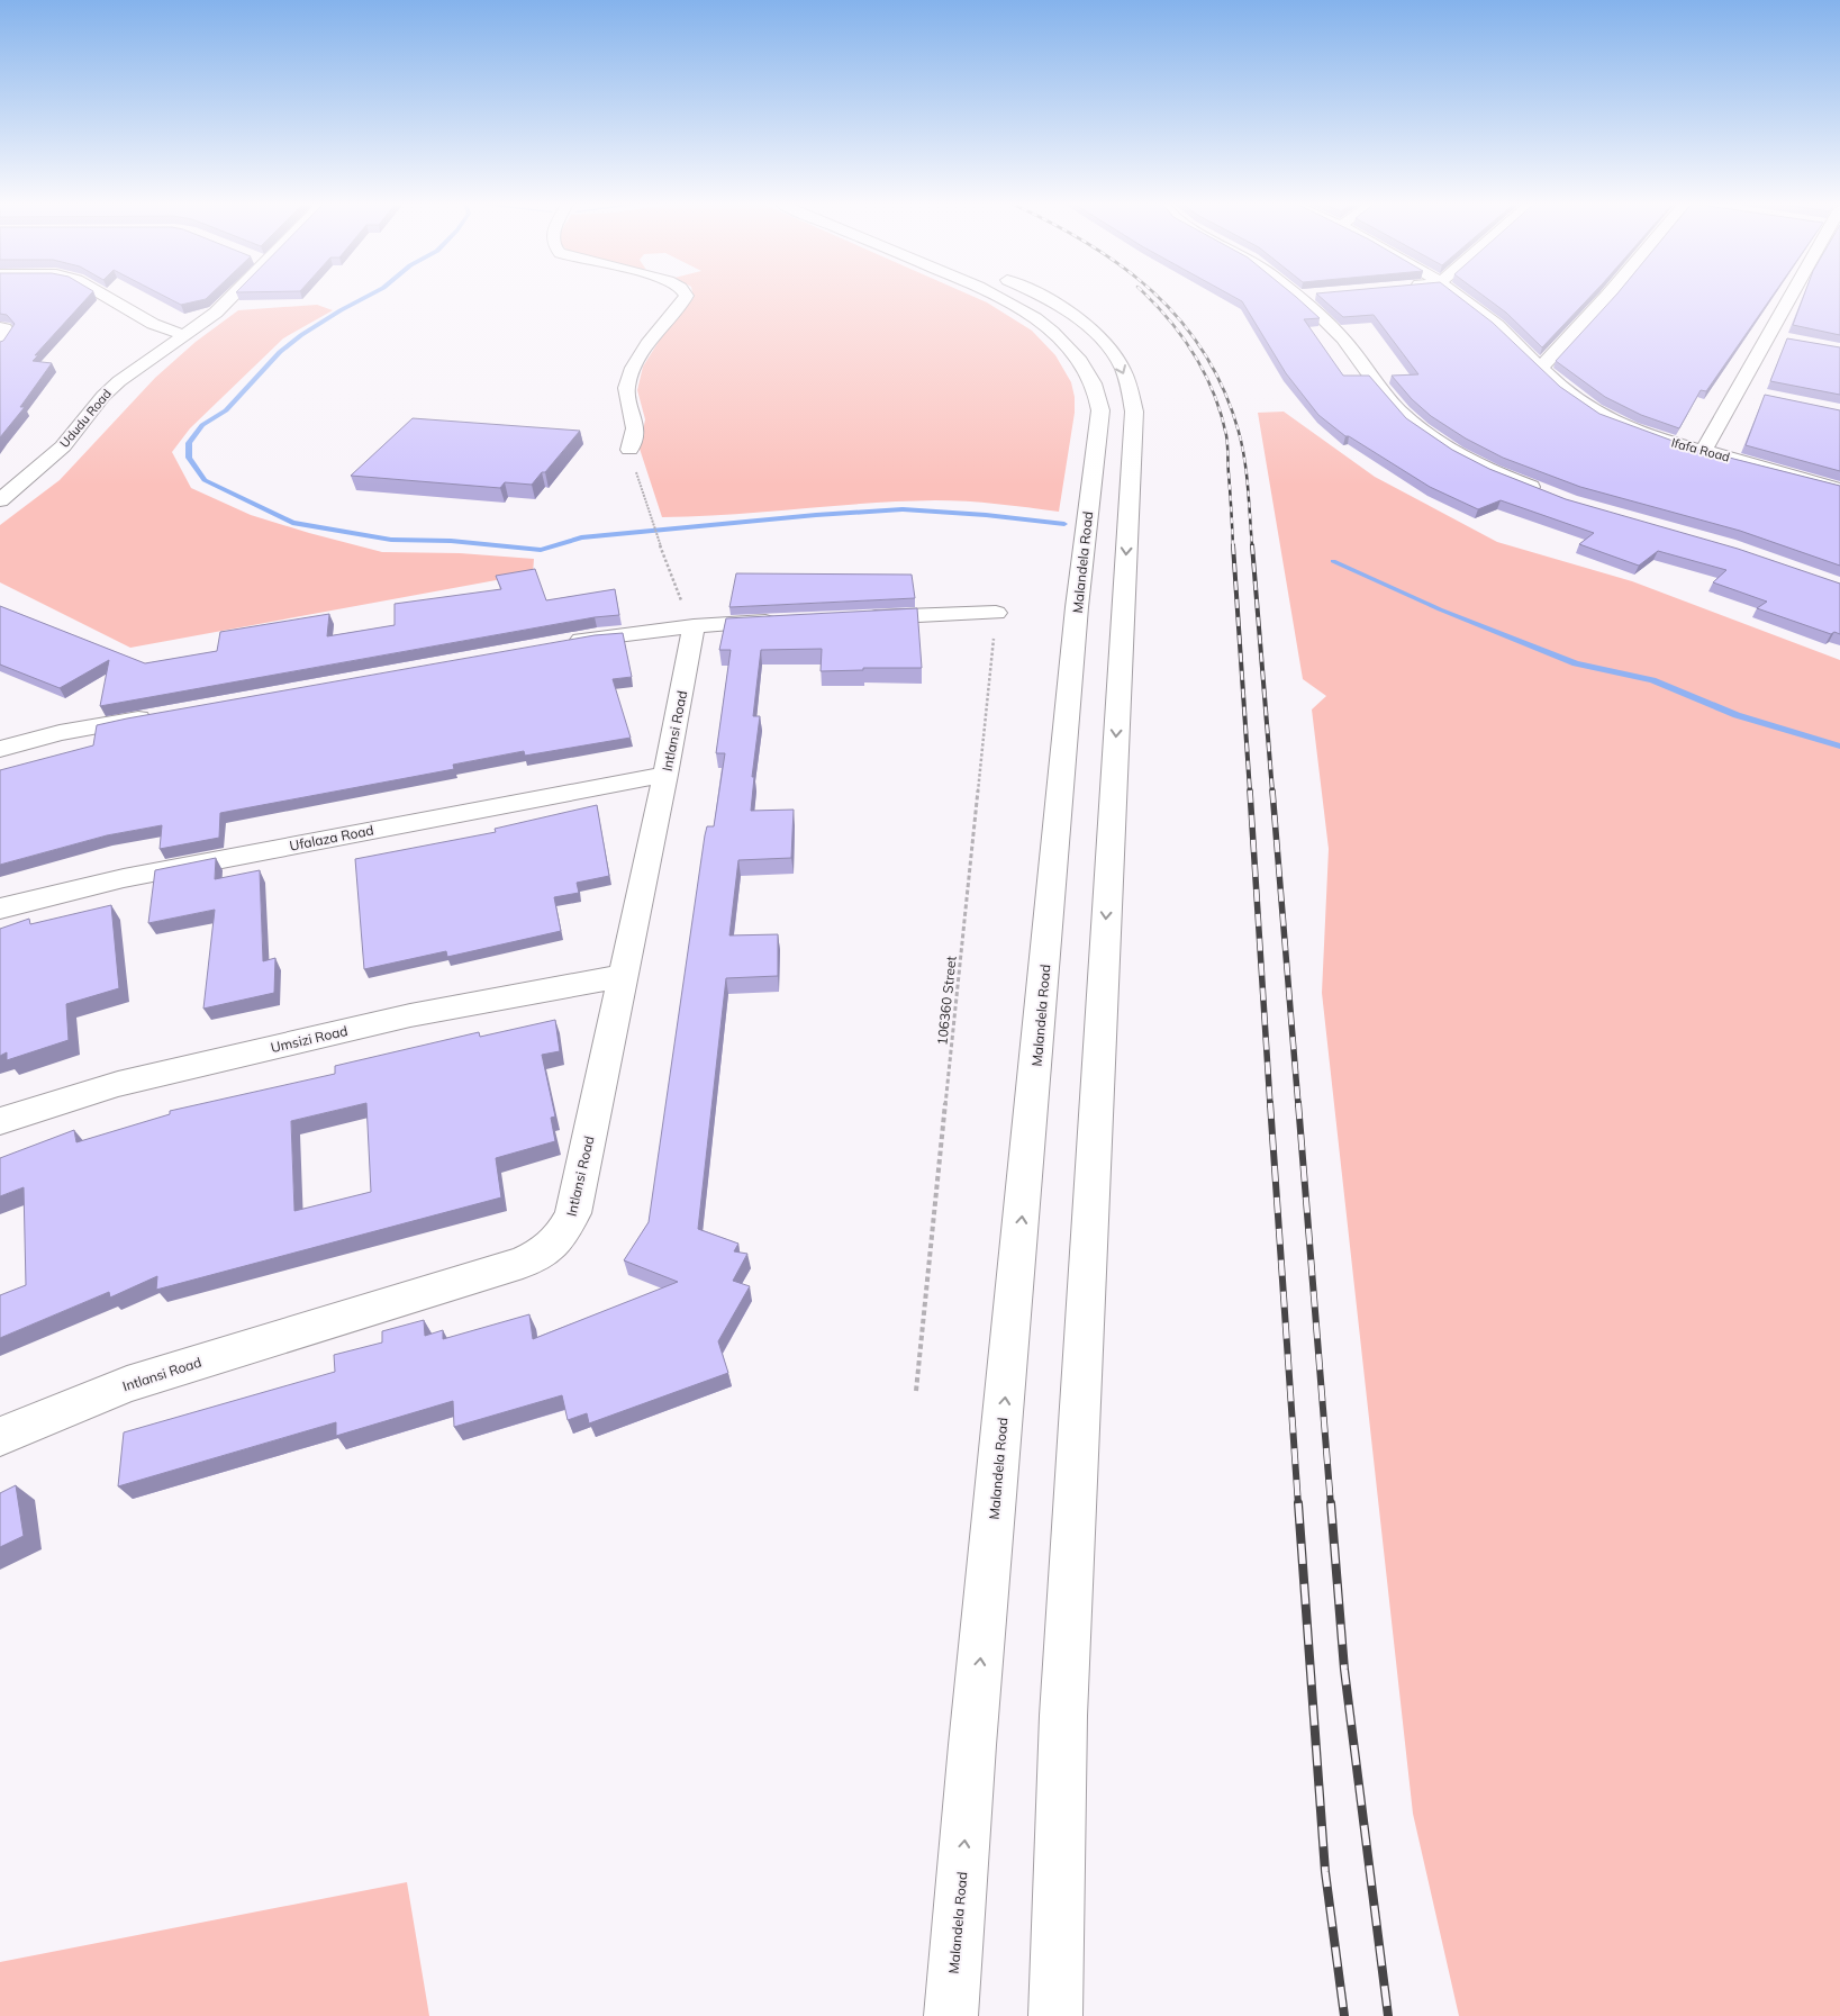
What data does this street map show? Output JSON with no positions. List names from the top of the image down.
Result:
{
  "streets": {
    "street": [
      "Ududu Road",
      "Ifafa Road",
      "Malandela Road",
      "Intlansi Road",
      "Ufalaza Road",
      "Umsizi Road"
    ],
    "path": ["106360 Street"]
  },
  "crossings": [
    ["Intlansi Road", "Ufalaza Road"],
    ["Intlansi Road", "Umsizi Road"]
  ]
}
